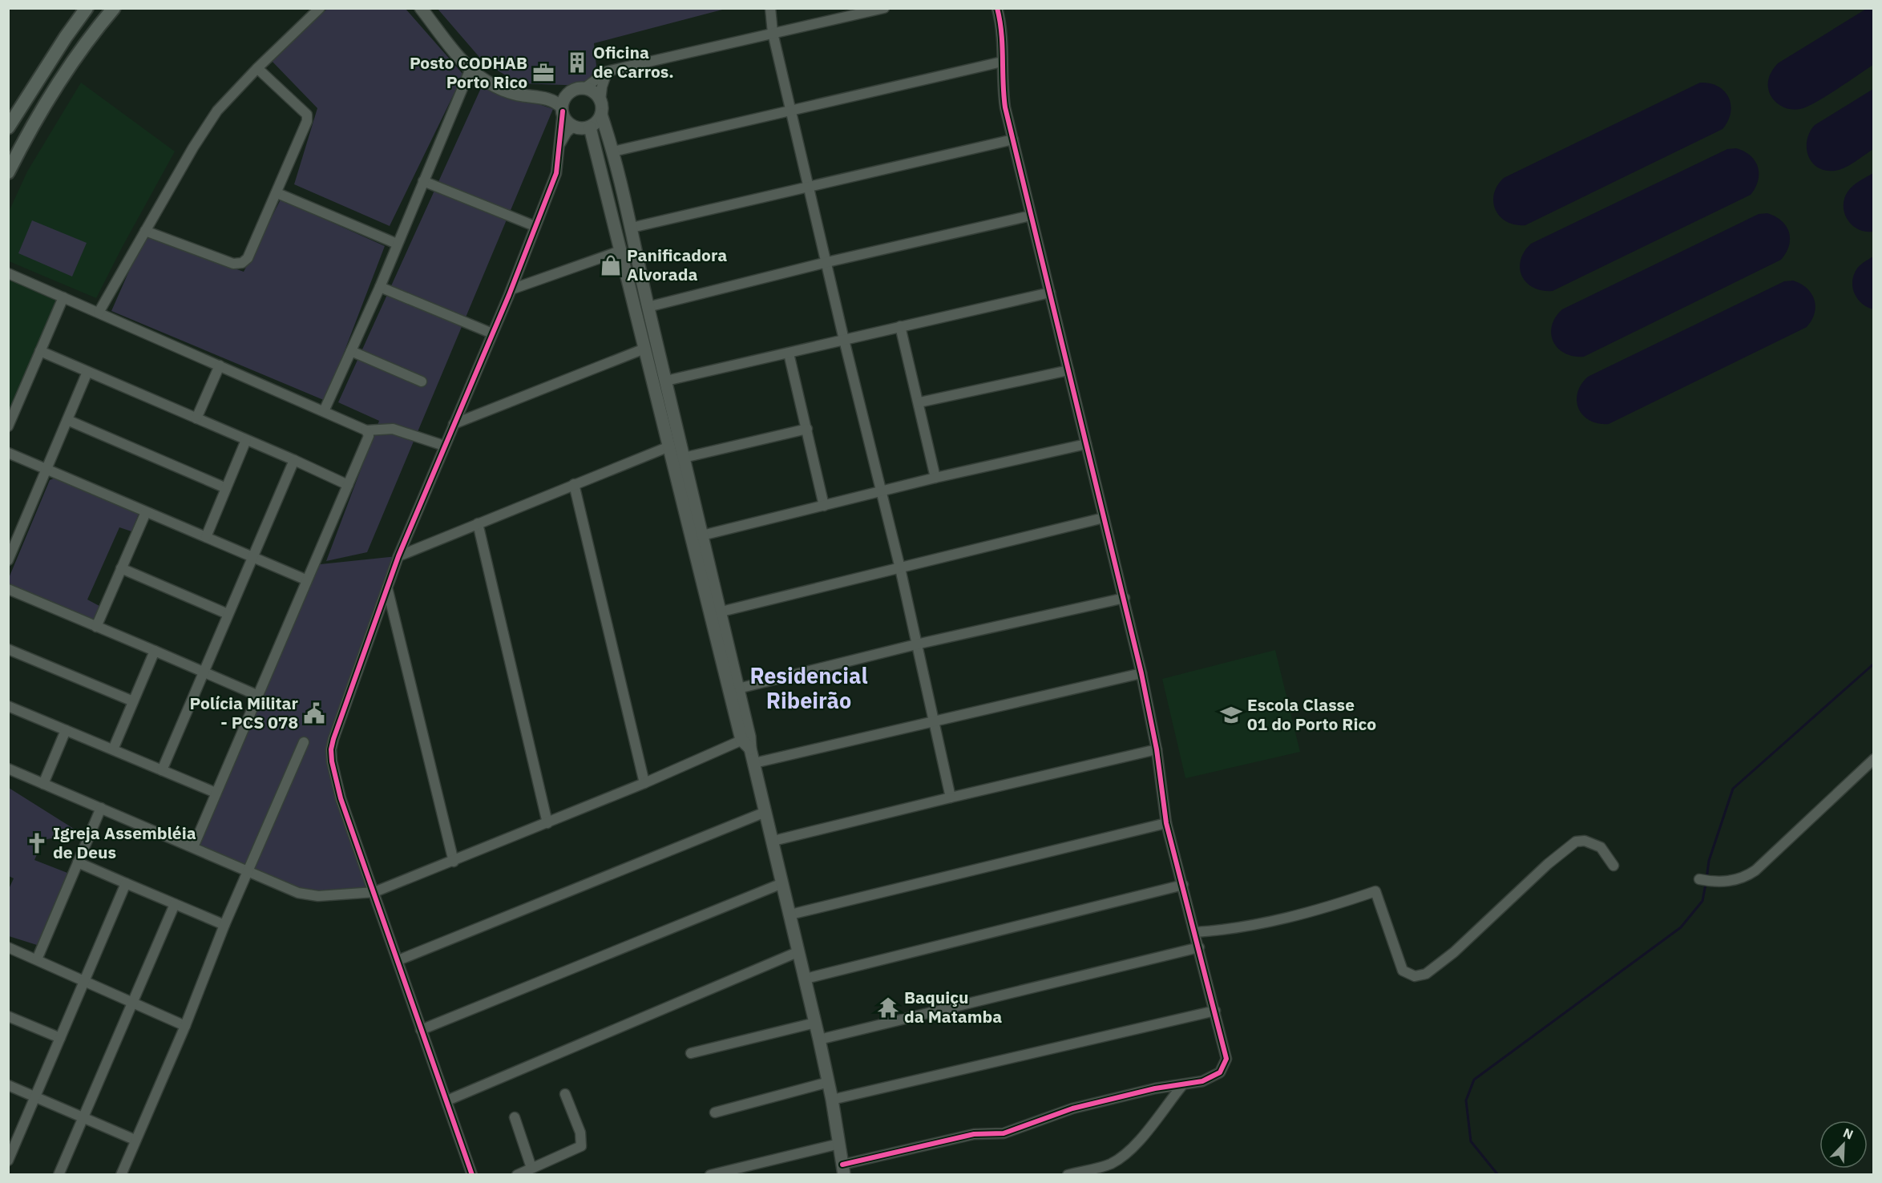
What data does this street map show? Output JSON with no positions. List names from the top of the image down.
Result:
{
  "districts": ["Residencial Ribeirão"],
  "places": {
    "building": ["Oficina de Carros."],
    "office": ["Posto CODHAB Porto Rico"],
    "shop": ["Panificadora Alvorada"],
    "public building": ["Polícia Militar - PCS 078"],
    "school or university": ["Escola Classe 01 do Porto Rico"],
    "church": ["Igreja Assembléia de Deus"],
    "temple": ["Baquiçu da Matamba"]
  },
  "north": "top right"
}
